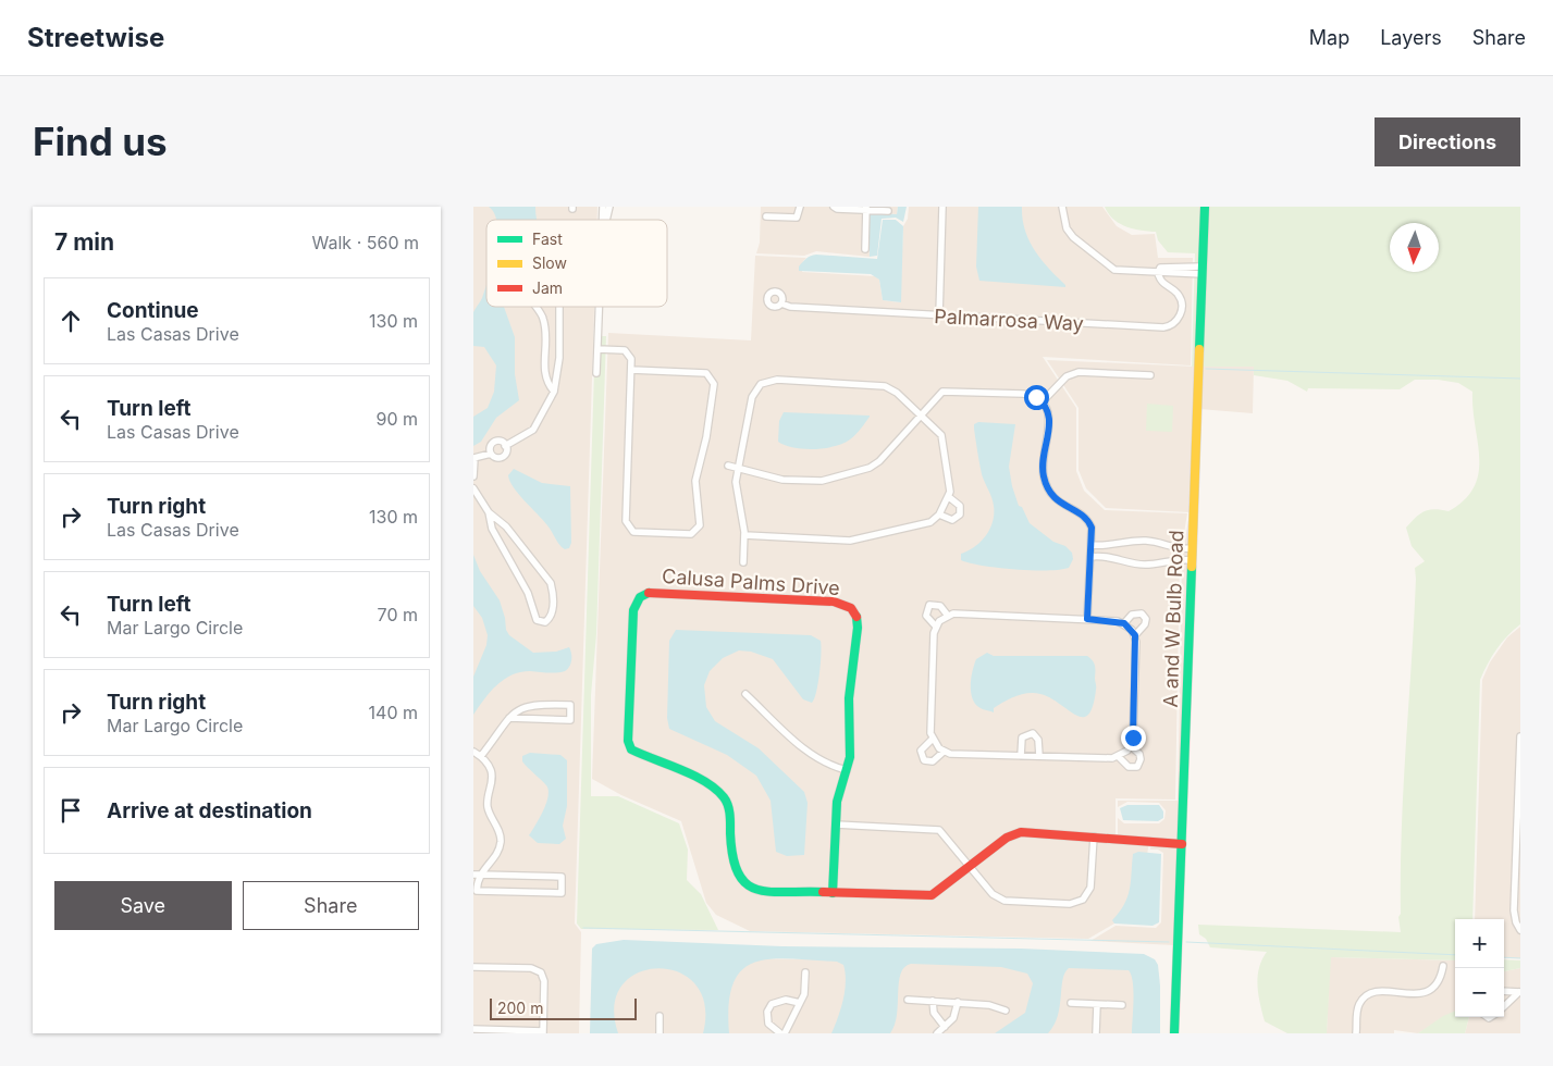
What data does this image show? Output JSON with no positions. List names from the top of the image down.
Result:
{
  "streets": {
    "street": ["Palmarrosa Way", "Calusa Palms Drive", "A and W Bulb Road"]
  },
  "crossings": [
    ["Calusa Palms Drive", "A and W Bulb Road"]
  ],
  "legend": ["Fast", "Slow", "Jam"],
  "scale_bar": "200 m",
  "north": "bottom",
  "page": {
    "header": "Streetwise",
    "nav": ["Map", "Layers", "Share"],
    "buttons": [
      "Directions",
      ["Save", "Share"]
    ],
    "title": "Find us",
    "heading": ["7 min", "Walk · 560 m"],
    "list": [
      ["Continue", "Las Casas Drive", "130 m"],
      ["Turn left", "Las Casas Drive", "90 m"],
      ["Turn right", "Las Casas Drive", "130 m"],
      ["Turn left", "Mar Largo Circle", "70 m"],
      ["Turn right", "Mar Largo Circle", "140 m"],
      "Arrive at destination"
    ],
    "map_buttons": ["+", "−"],
    "scale": "200 m"
  }
}
